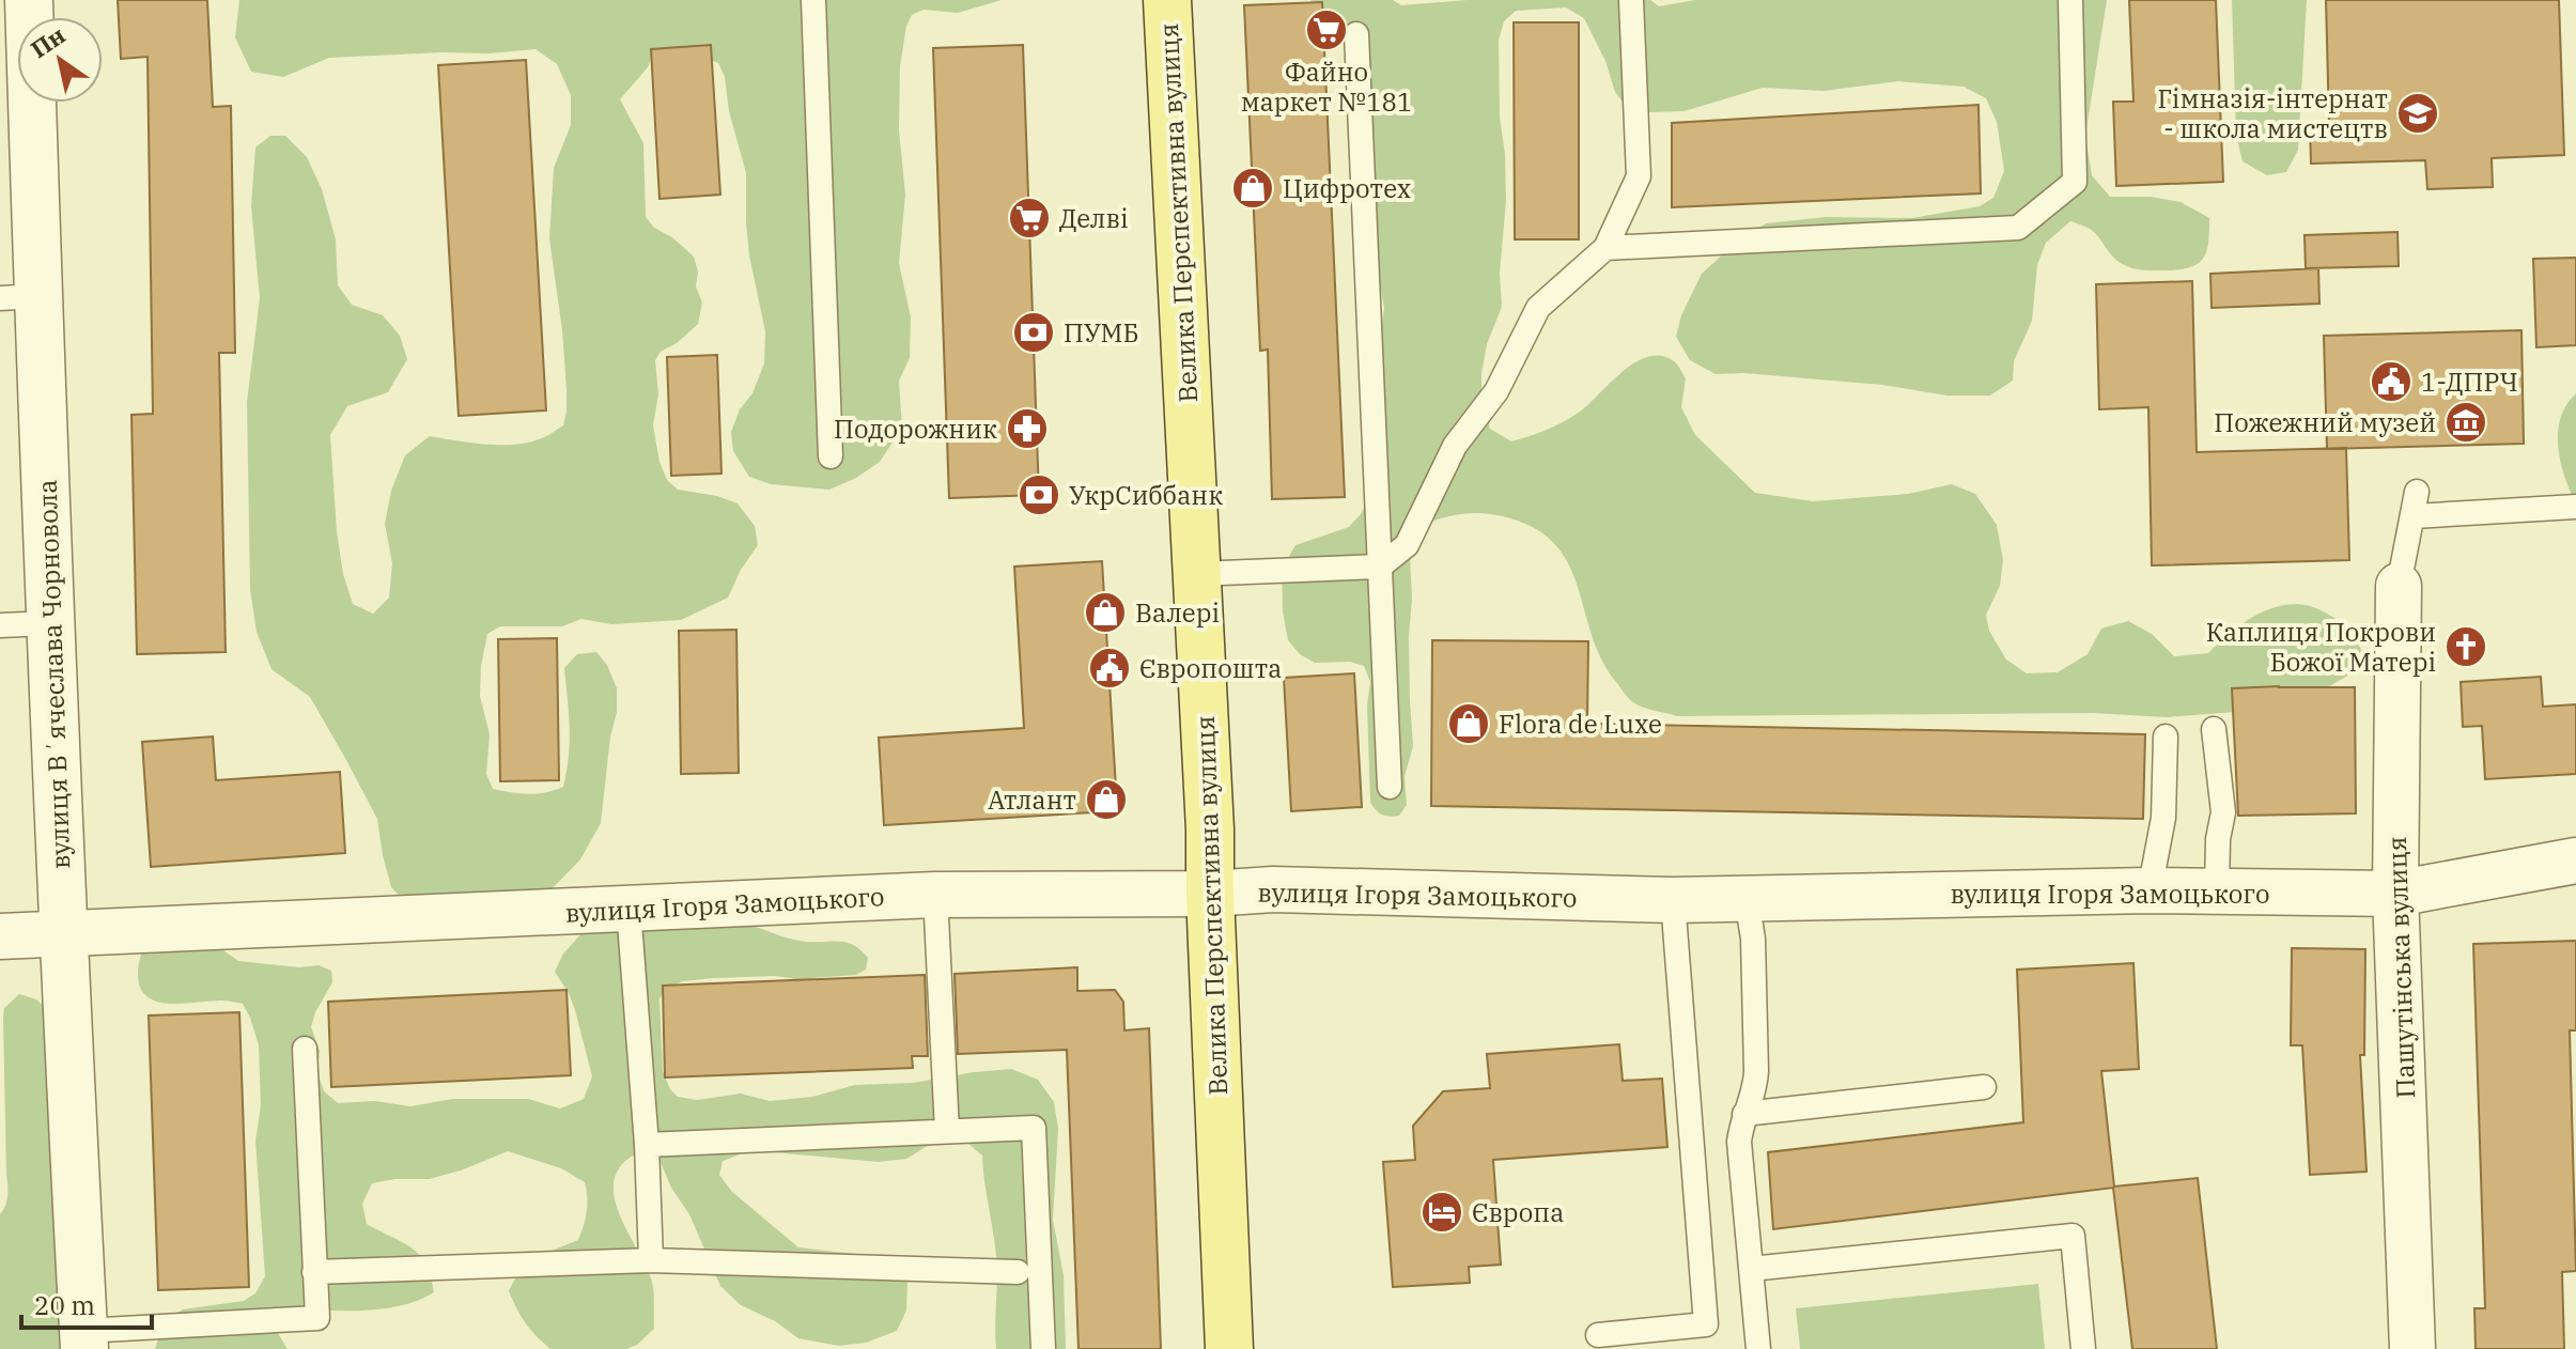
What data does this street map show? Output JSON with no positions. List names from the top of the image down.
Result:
{
  "streets": {
    "main road": ["Велика Перспективна вулиця"],
    "street": ["вулиця Вʼячеслава Чорновола", "вулиця Ігоря Замоцького", "Пашутінська вулиця"]
  },
  "crossings": [
    ["Велика Перспективна вулиця", "вулиця Ігоря Замоцького"],
    ["вулиця Вʼячеслава Чорновола", "вулиця Ігоря Замоцького"],
    ["вулиця Ігоря Замоцького", "Пашутінська вулиця"]
  ],
  "places": {
    "supermarket": ["Файно маркет №181", "Делві"],
    "school or university": ["Гімназія-інтернат - школа мистецтв"],
    "shop": [
      "Цифротех",
      "Валері",
      "Flora de Luxe",
      "Атлант"
    ],
    "bank": ["ПУМБ", "УкрСиббанк"],
    "public building": ["1-ДПРЧ", "Європошта"],
    "museum": ["Пожежний музей"],
    "pharmacy": ["Подорожник"],
    "church": ["Каплиця Покрови Божої Матері"],
    "hotel": ["Європа"]
  },
  "scale_bar": "20 m",
  "north": "top left"
}
